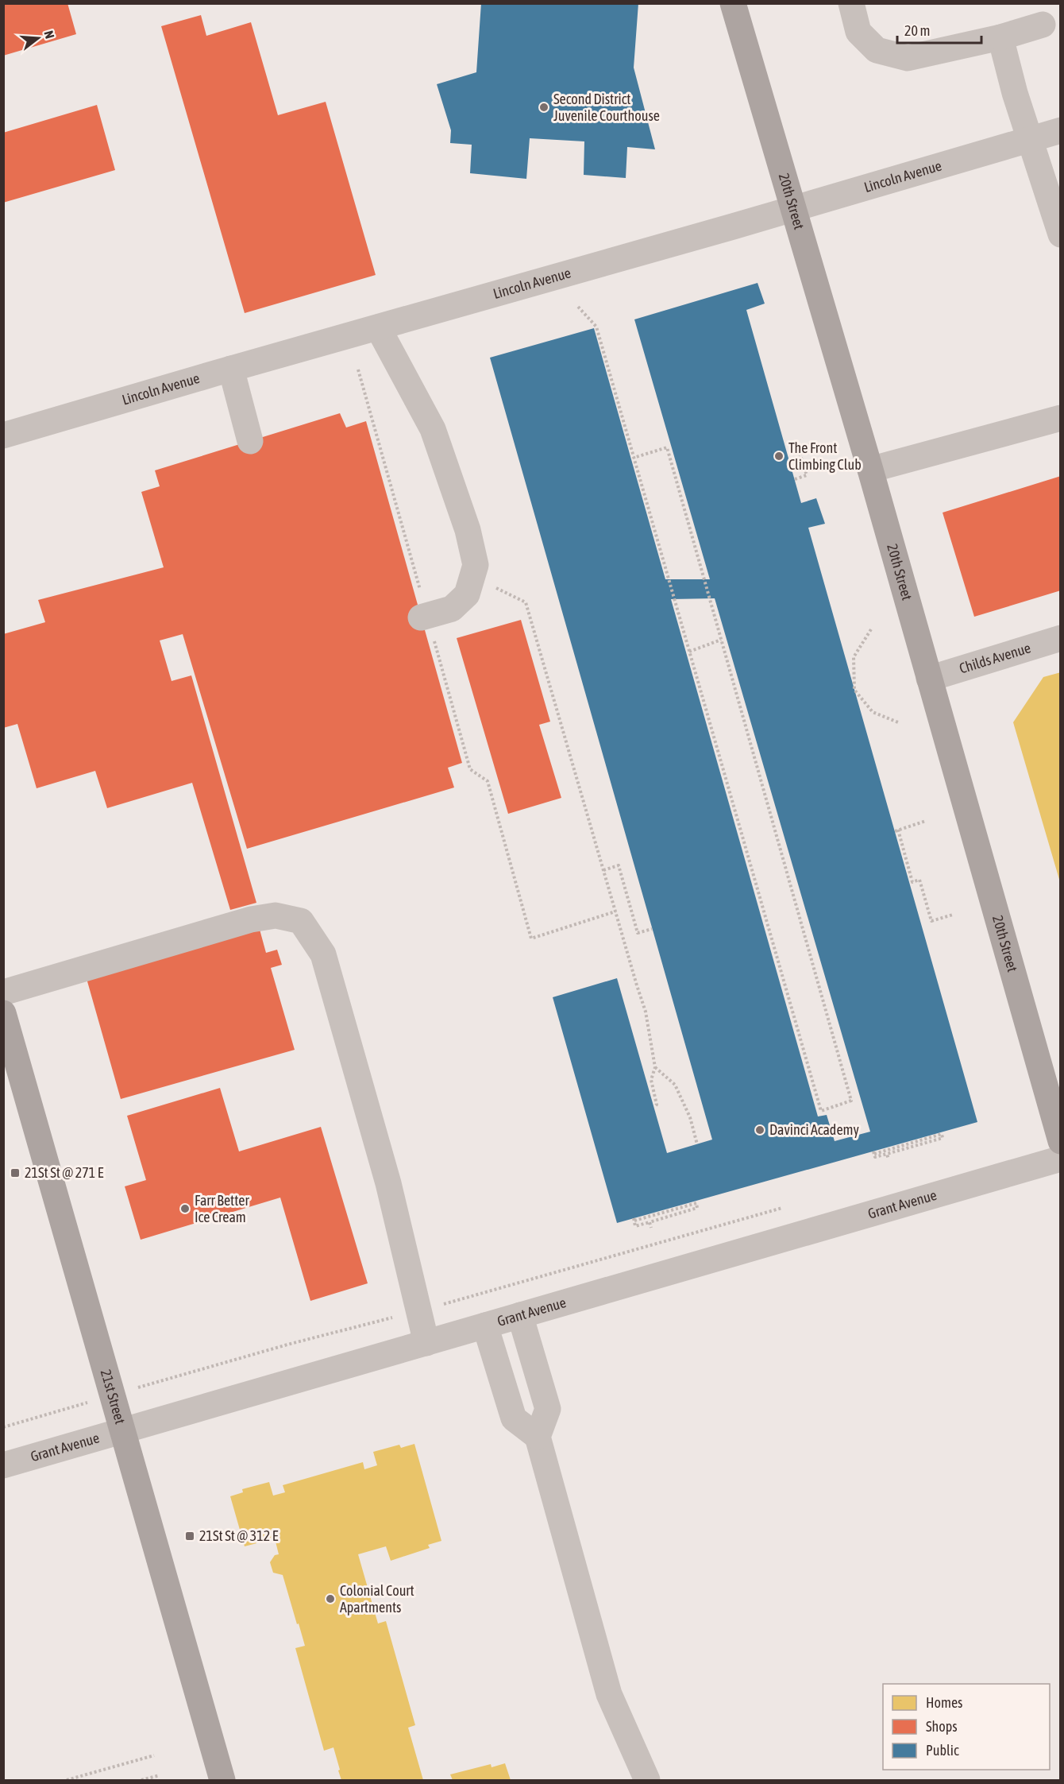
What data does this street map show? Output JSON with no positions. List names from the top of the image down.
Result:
{
  "streets": {
    "main road": ["20th Street", "21st Street"],
    "street": ["Lincoln Avenue", "Childs Avenue", "Grant Avenue"]
  },
  "crossings": [
    ["Lincoln Avenue", "20th Street"],
    ["20th Street", "Childs Avenue"],
    ["Grant Avenue", "21st Street"]
  ],
  "places": {
    "other": [
      "Second District Juvenile Courthouse",
      "The Front Climbing Club",
      "Davinci Academy",
      "Farr Better Ice Cream",
      "Colonial Court Apartments"
    ],
    "transit": ["21St St @ 271 E", "21St St @ 312 E"]
  },
  "legend": ["Homes", "Shops", "Public"],
  "scale_bar": "20 m",
  "north": "right"
}
